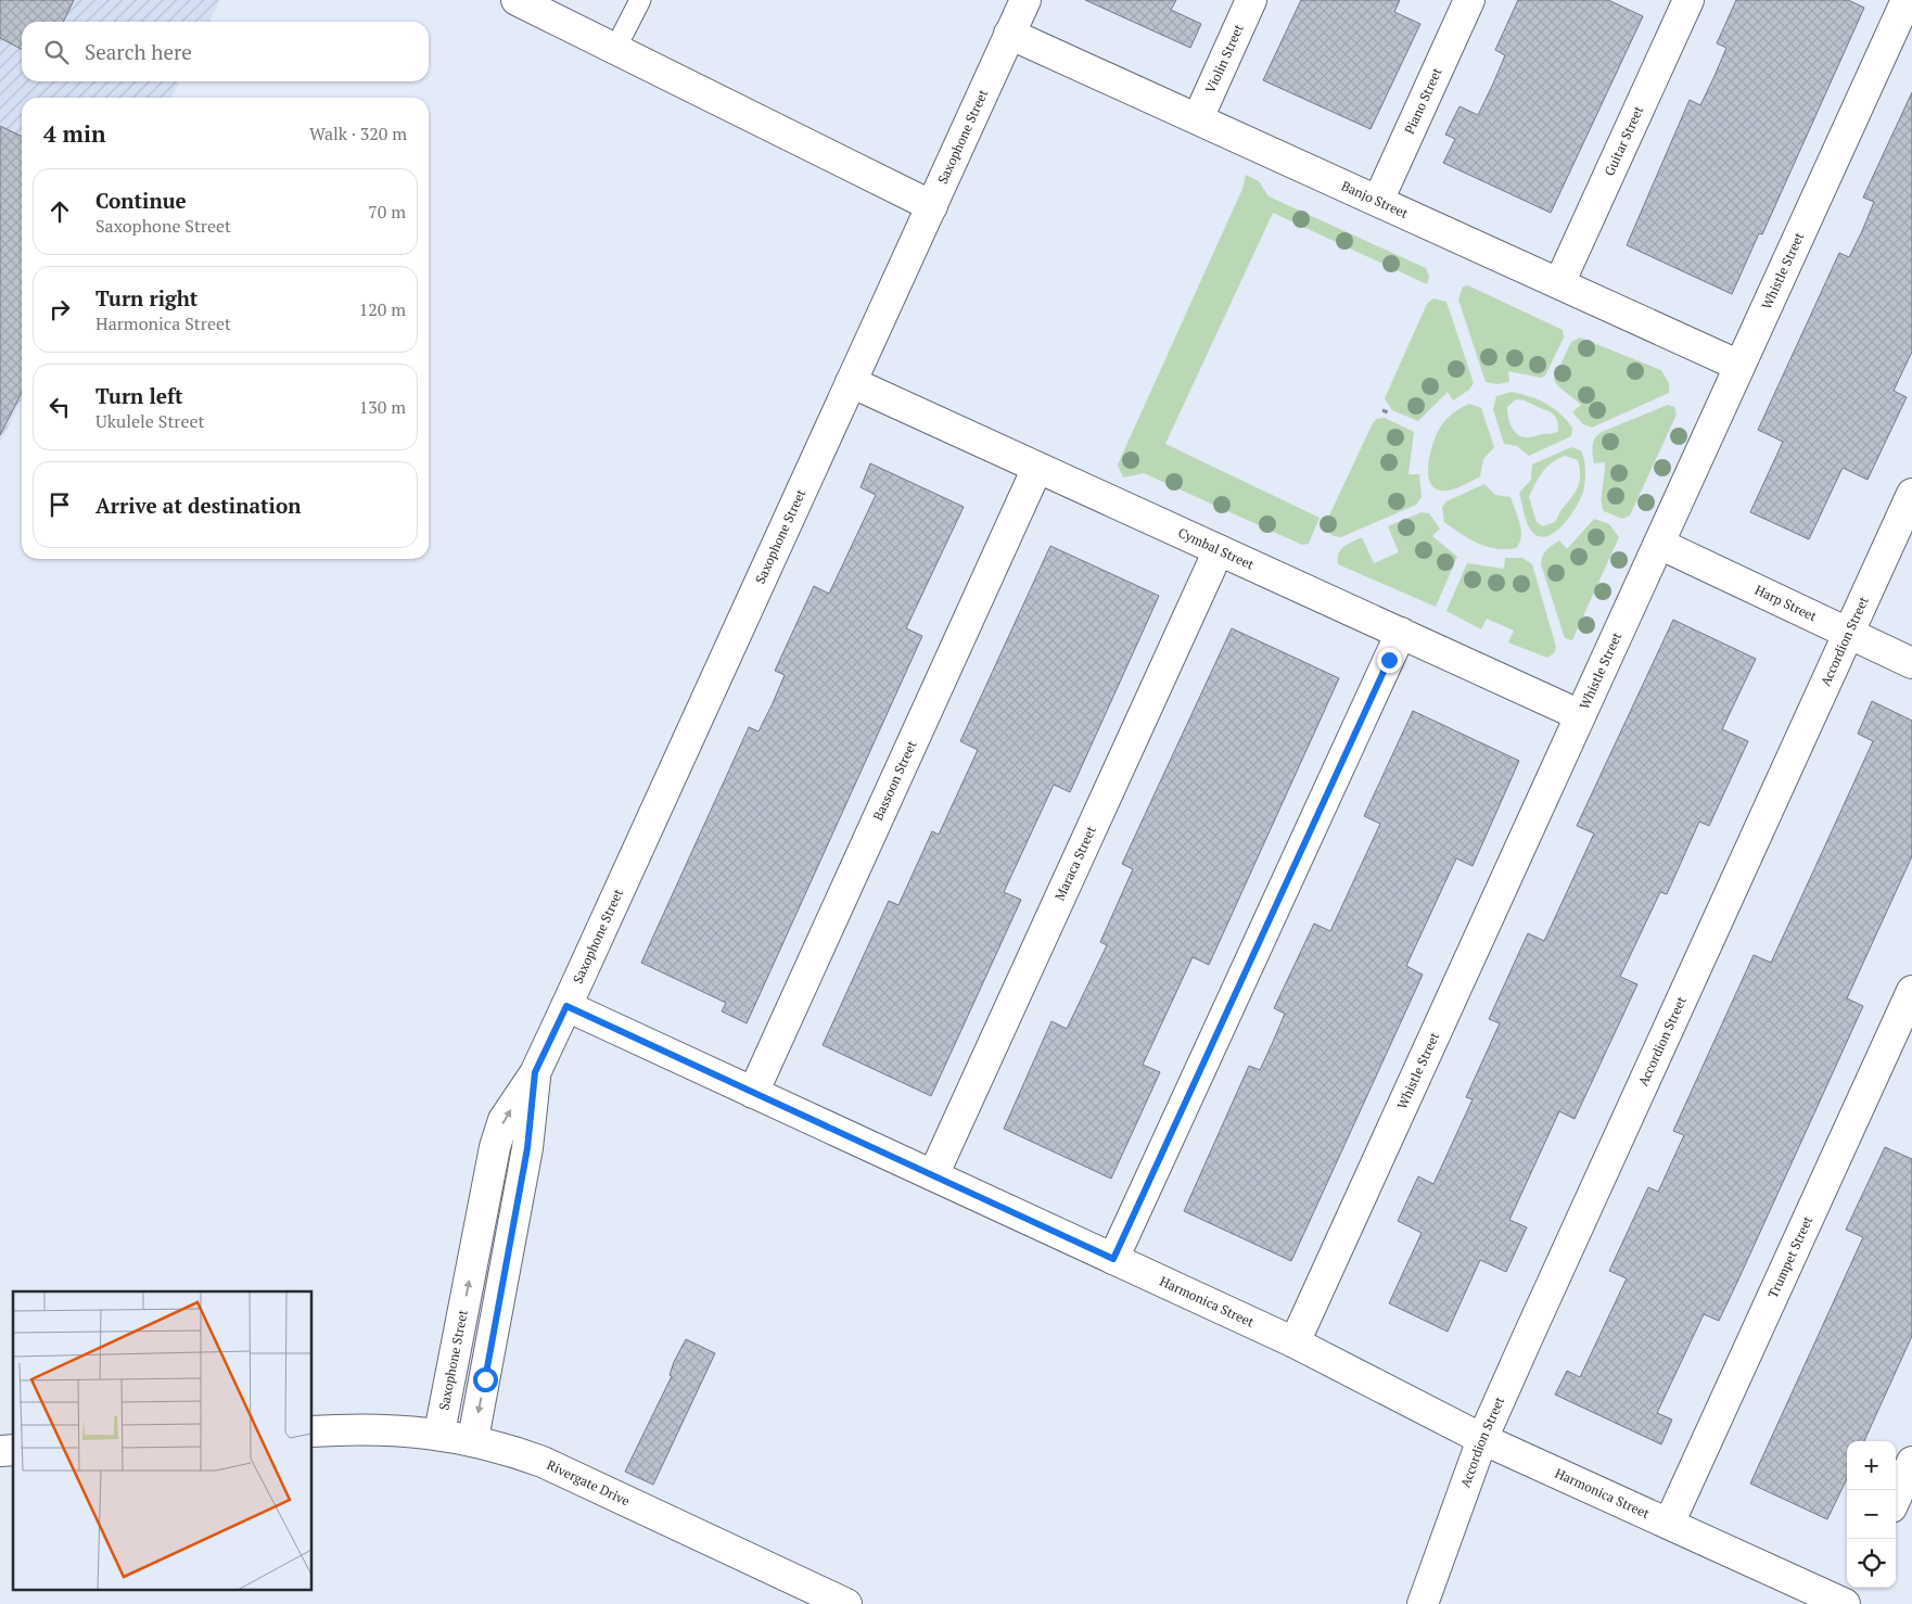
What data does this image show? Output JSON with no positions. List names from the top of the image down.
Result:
{
  "streets": {
    "street": [
      "Violin Street",
      "Piano Street",
      "Saxophone Street",
      "Guitar Street",
      "Banjo Street",
      "Whistle Street",
      "Cymbal Street",
      "Harp Street",
      "Accordion Street",
      "Bassoon Street",
      "Maraca Street",
      "Trumpet Street",
      "Harmonica Street",
      "Rivergate Drive"
    ]
  },
  "crossings": [
    ["Violin Street", "Banjo Street"],
    ["Piano Street", "Banjo Street"],
    ["Saxophone Street", "Banjo Street"],
    ["Saxophone Street", "Cymbal Street"],
    ["Saxophone Street", "Harmonica Street"],
    ["Saxophone Street", "Rivergate Drive"],
    ["Guitar Street", "Banjo Street"],
    ["Banjo Street", "Whistle Street"],
    ["Whistle Street", "Cymbal Street"],
    ["Whistle Street", "Harp Street"],
    ["Whistle Street", "Harmonica Street"],
    ["Cymbal Street", "Bassoon Street"],
    ["Cymbal Street", "Maraca Street"],
    ["Harp Street", "Accordion Street"],
    ["Accordion Street", "Harmonica Street"],
    ["Bassoon Street", "Harmonica Street"],
    ["Maraca Street", "Harmonica Street"],
    ["Trumpet Street", "Harmonica Street"]
  ],
  "page": {
    "search": "Search here",
    "heading": ["4 min", "Walk · 320 m"],
    "list": [
      ["Continue", "Saxophone Street", "70 m"],
      ["Turn right", "Harmonica Street", "120 m"],
      ["Turn left", "Ukulele Street", "130 m"],
      "Arrive at destination"
    ],
    "map_buttons": ["+", "−"]
  }
}
